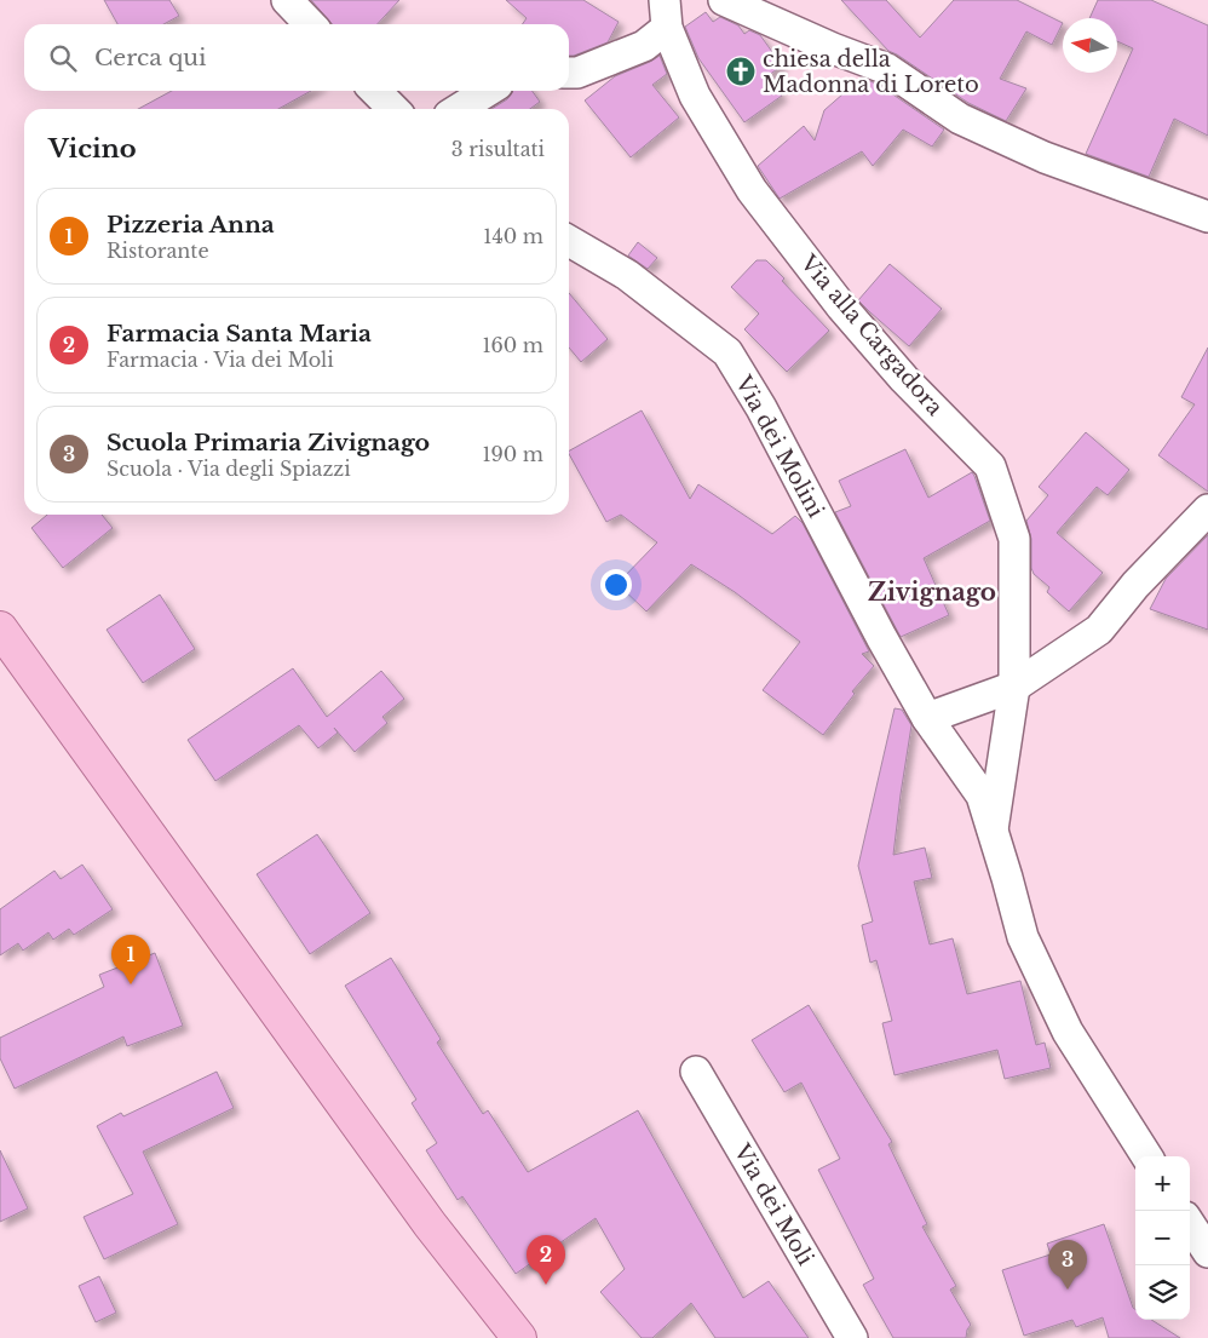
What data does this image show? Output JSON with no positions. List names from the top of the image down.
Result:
{
  "streets": {
    "street": ["Via alla Cargadora", "Via dei Molini", "Via dei Moli"]
  },
  "crossings": [
    ["Via alla Cargadora", "Via dei Molini"]
  ],
  "districts": ["Zivignago"],
  "places": {
    "church": ["chiesa della Madonna di Loreto"]
  },
  "north": "left",
  "page": {
    "search": "Cerca qui",
    "heading": ["Vicino", "3 risultati"],
    "list": [
      {
        "mark": "1",
        "name": "Pizzeria Anna",
        "note": "Ristorante",
        "value": "140 m"
      },
      {
        "mark": "2",
        "name": "Farmacia Santa Maria",
        "note": "Farmacia · Via dei Moli",
        "value": "160 m"
      },
      {
        "mark": "3",
        "name": "Scuola Primaria Zivignago",
        "note": "Scuola · Via degli Spiazzi",
        "value": "190 m"
      }
    ],
    "pins": ["1", "2", "3"],
    "map_buttons": ["+", "−"]
  }
}
